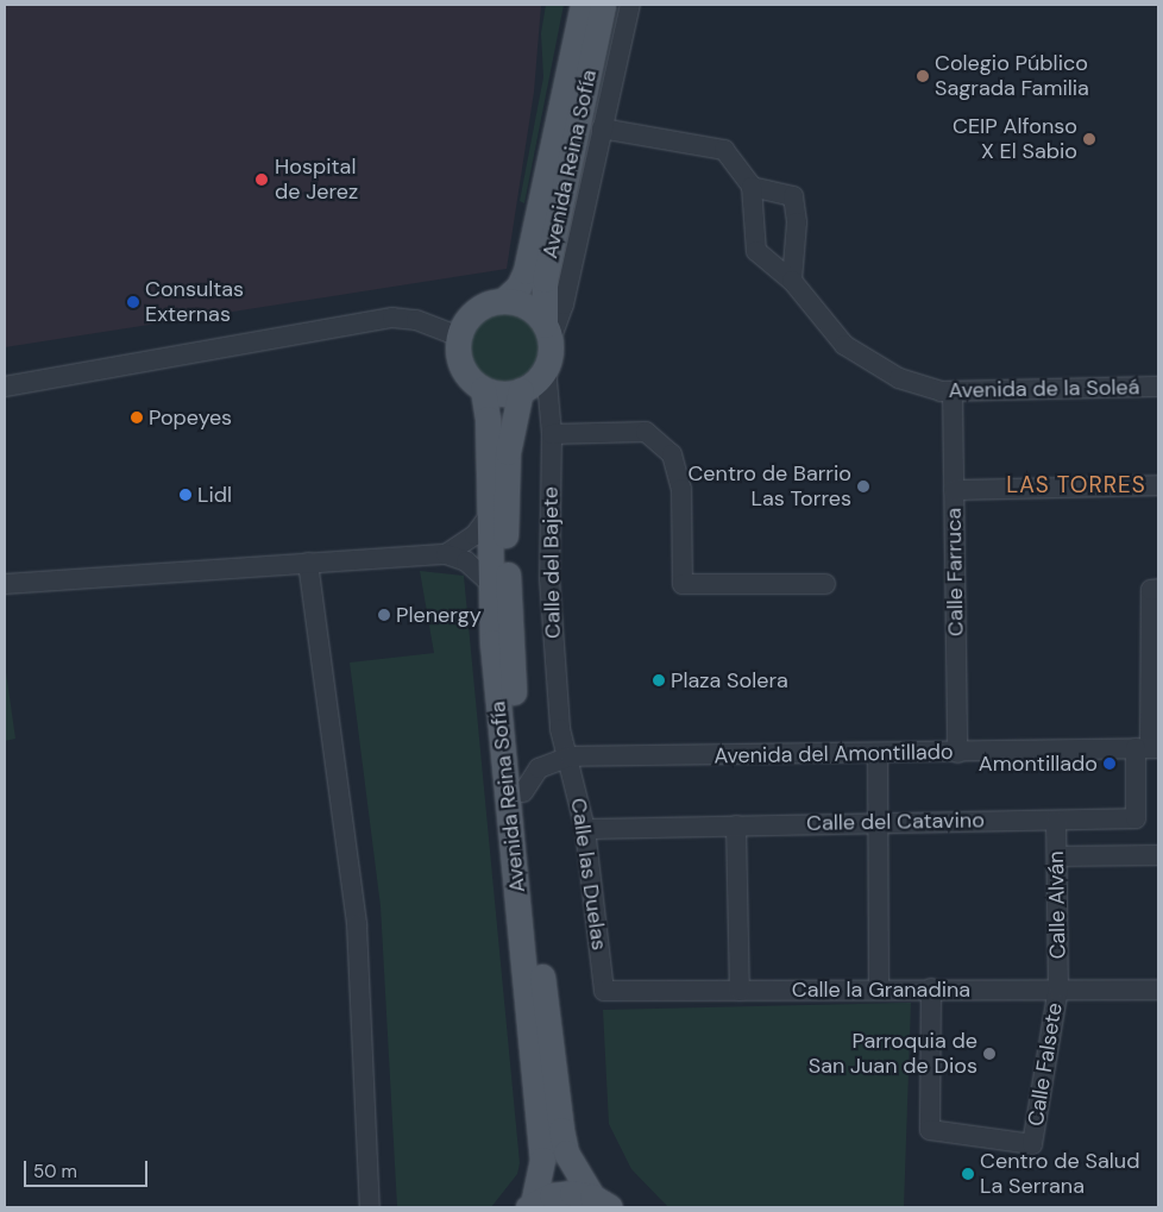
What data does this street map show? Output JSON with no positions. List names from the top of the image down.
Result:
{
  "streets": {
    "main road": ["Avenida Reina Sofía"],
    "street": [
      "Avenida de la Soleá",
      "Calle del Bajete",
      "Calle Farruca",
      "Avenida del Amontillado",
      "Calle del Catavino",
      "Calle las Duelas",
      "Calle Alván",
      "Calle la Granadina",
      "Calle Falsete"
    ]
  },
  "crossings": [
    ["Avenida Reina Sofía", "Calle del Bajete"],
    ["Avenida Reina Sofía", "Avenida del Amontillado"],
    ["Avenida de la Soleá", "Calle Farruca"],
    ["Calle del Bajete", "Avenida del Amontillado"],
    ["Calle del Bajete", "Calle las Duelas"],
    ["Calle Farruca", "Avenida del Amontillado"],
    ["Avenida del Amontillado", "Calle del Catavino"],
    ["Avenida del Amontillado", "Calle las Duelas"],
    ["Calle del Catavino", "Calle las Duelas"],
    ["Calle del Catavino", "Calle Alván"],
    ["Calle las Duelas", "Calle la Granadina"],
    ["Calle Alván", "Calle la Granadina"],
    ["Calle Alván", "Calle Falsete"],
    ["Calle la Granadina", "Calle Falsete"]
  ],
  "districts": ["LAS TORRES"],
  "places": [
    "Colegio Público Sagrada Familia",
    "CEIP Alfonso X El Sabio",
    "Hospital de Jerez",
    "Consultas Externas",
    "Popeyes",
    "Centro de Barrio Las Torres",
    "Lidl",
    "Plenergy",
    "Plaza Solera",
    "Amontillado",
    "Parroquia de San Juan de Dios",
    "Centro de Salud La Serrana"
  ],
  "scale_bar": "50 m"
}
